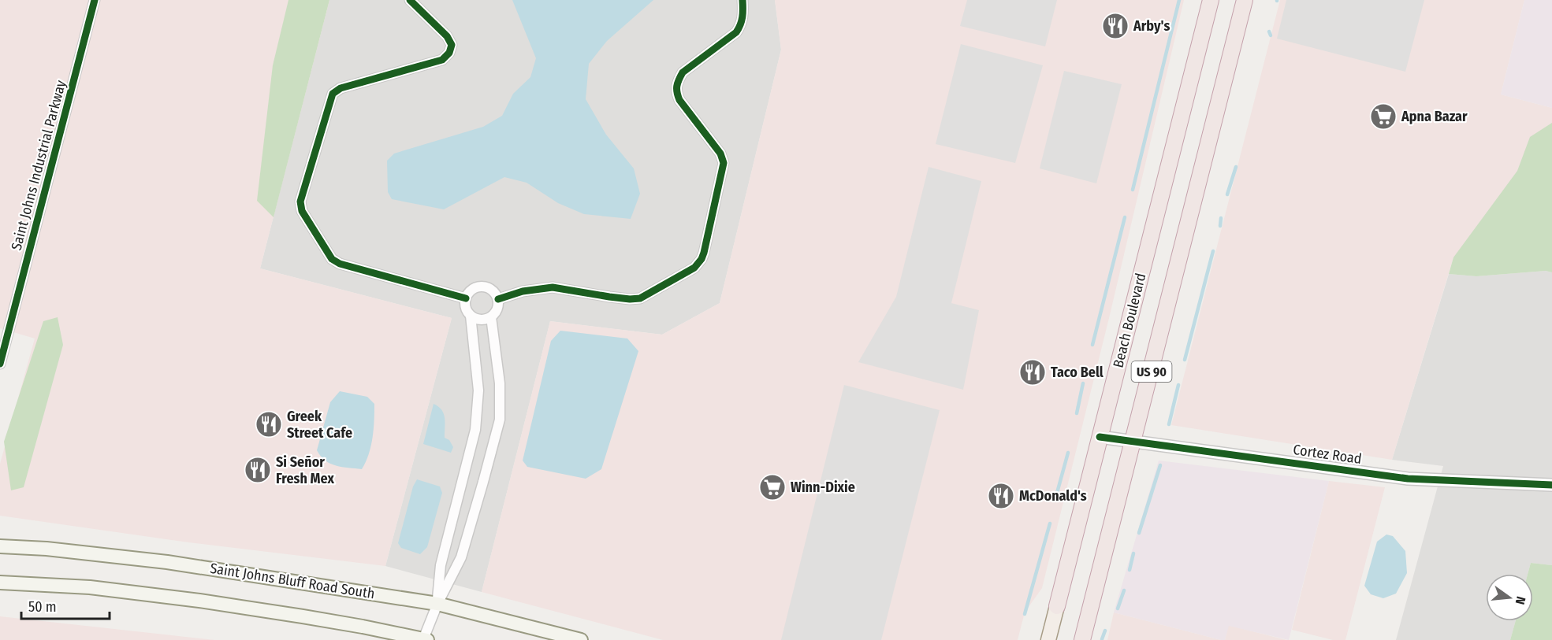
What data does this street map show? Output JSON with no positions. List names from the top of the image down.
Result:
{
  "streets": {
    "highway": ["Beach Boulevard", "US 90"],
    "main road": ["Saint Johns Bluff Road South"],
    "street": ["Saint Johns Industrial Parkway", "Cortez Road"]
  },
  "crossings": [
    ["Beach Boulevard", "Cortez Road"],
    ["US 90", "Cortez Road"]
  ],
  "places": {
    "restaurant": [
      "Arby's",
      "Taco Bell",
      "Greek Street Cafe",
      "Si Señor Fresh Mex",
      "McDonald's"
    ],
    "supermarket": ["Apna Bazar", "Winn-Dixie"]
  },
  "scale_bar": "50 m",
  "north": "right"
}
